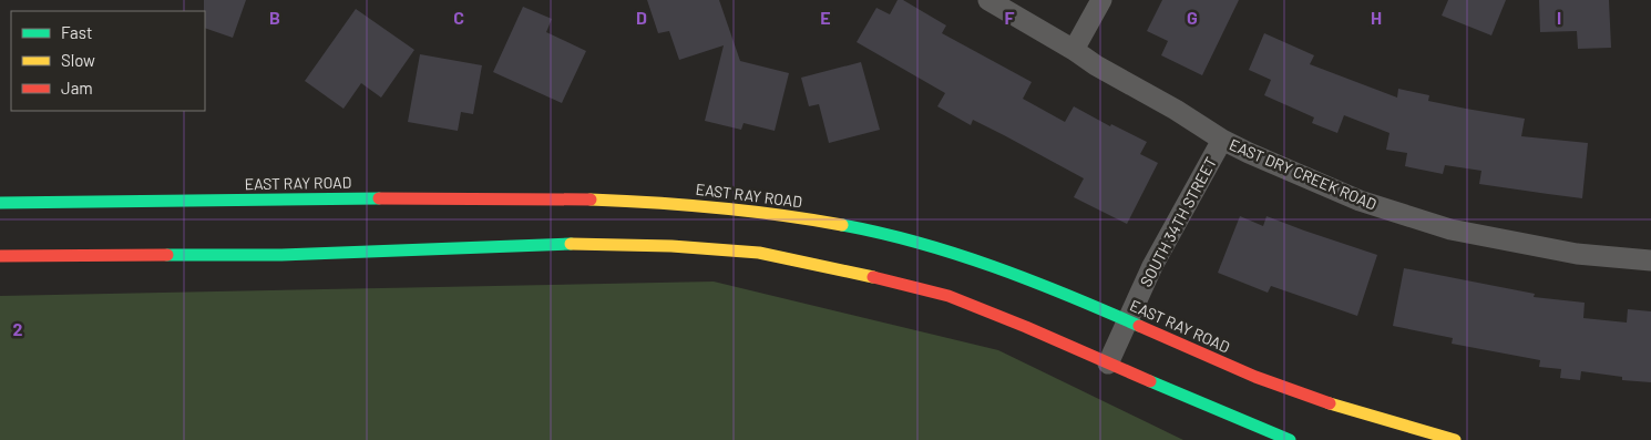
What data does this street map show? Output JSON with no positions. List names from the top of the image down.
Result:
{
  "streets": {
    "main road": ["EAST RAY ROAD"],
    "street": ["EAST DRY CREEK ROAD", "SOUTH 34TH STREET"]
  },
  "crossings": [
    ["EAST DRY CREEK ROAD", "SOUTH 34TH STREET"],
    ["EAST RAY ROAD", "SOUTH 34TH STREET"]
  ],
  "legend": ["Fast", "Slow", "Jam"],
  "grid": {
    "columns": [
      "B",
      "C",
      "D",
      "E",
      "F",
      "G",
      "H",
      "I"
    ],
    "rows": ["2"]
  }
}
